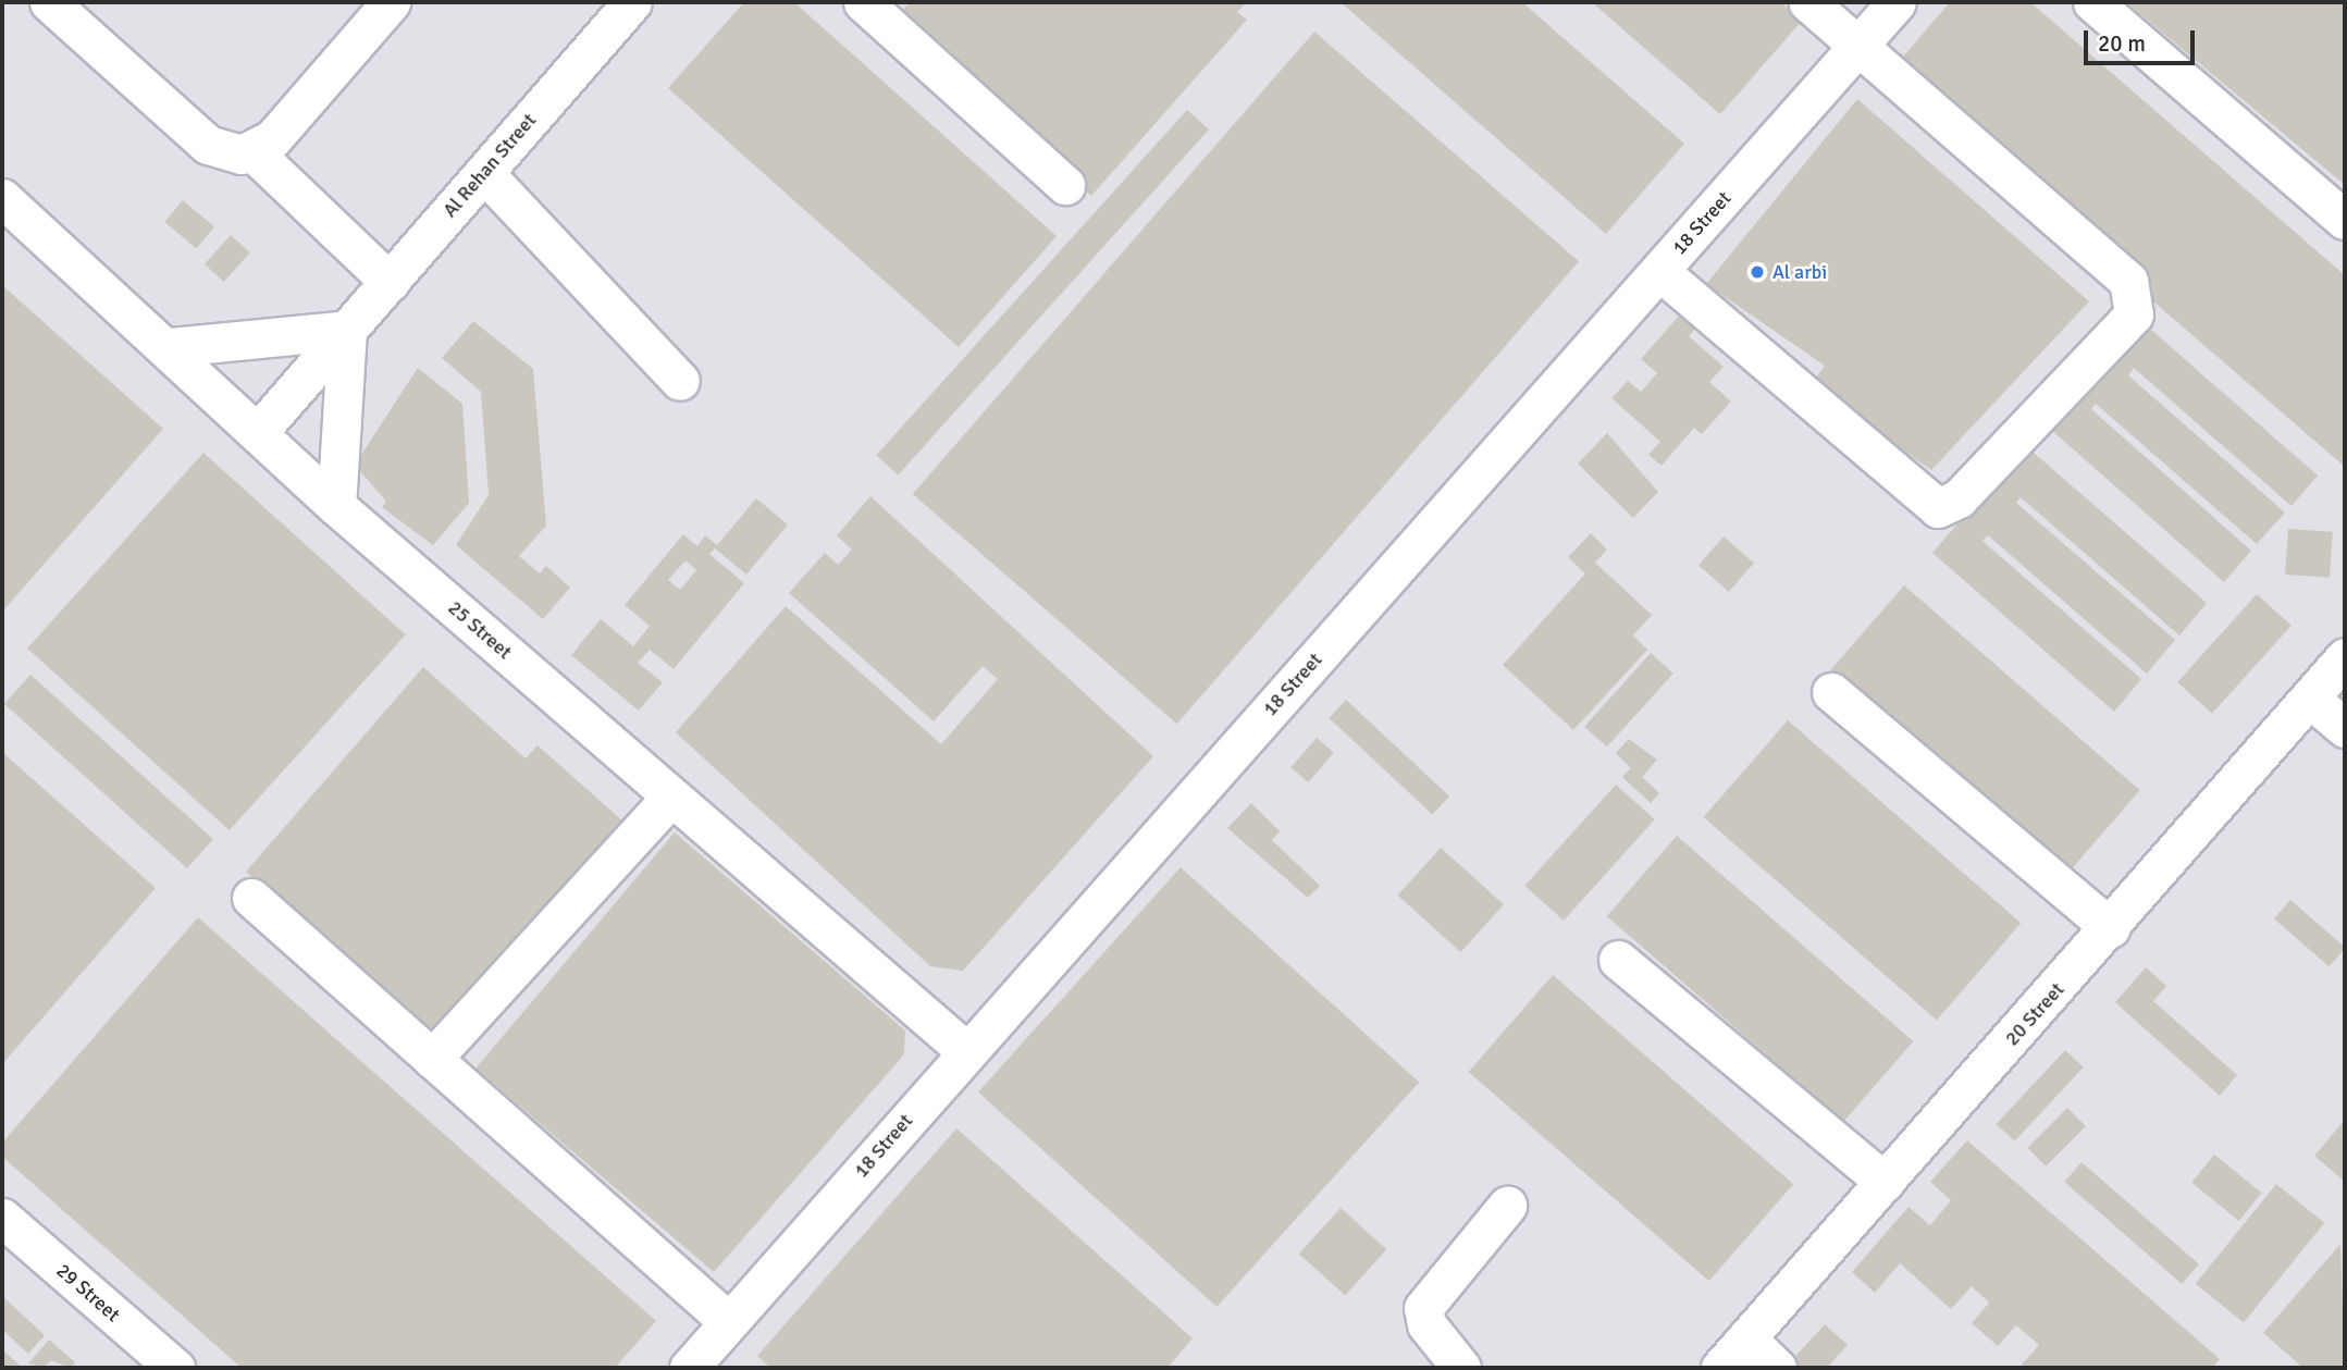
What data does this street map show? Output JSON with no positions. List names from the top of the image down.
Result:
{
  "streets": {
    "street": [
      "Al Rehan Street",
      "18 Street",
      "25 Street",
      "20 Street",
      "29 Street"
    ]
  },
  "crossings": [
    ["Al Rehan Street", "25 Street"],
    ["18 Street", "25 Street"]
  ],
  "places": ["Al arbi"],
  "scale_bar": "20 m"
}
